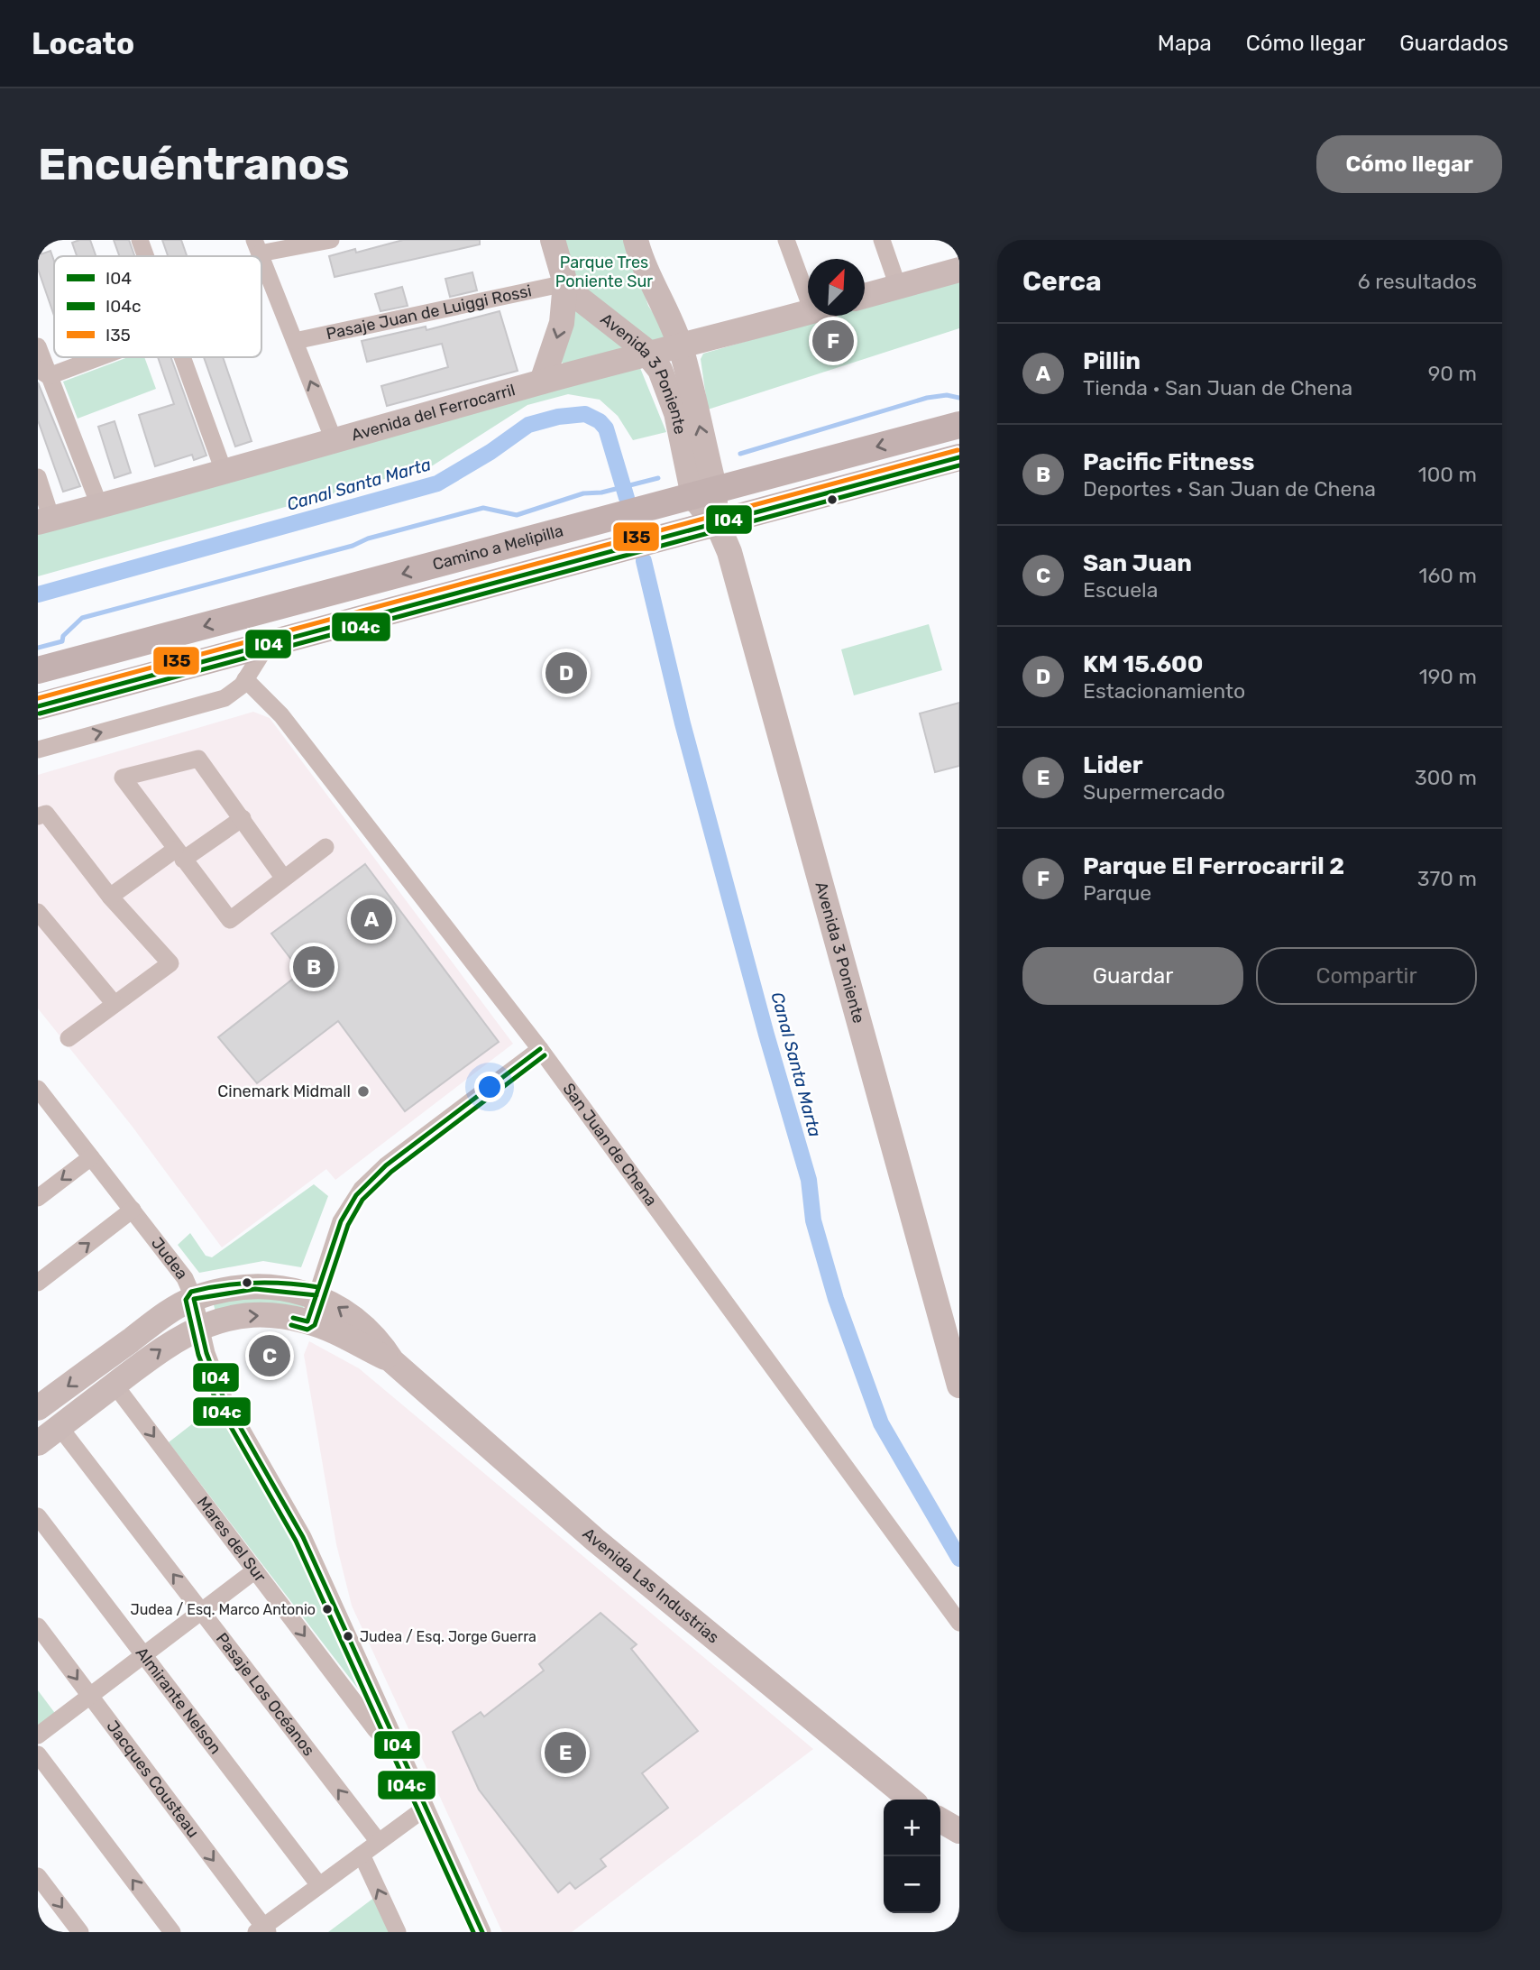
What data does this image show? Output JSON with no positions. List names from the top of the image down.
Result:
{
  "streets": {
    "main road": ["Camino a Melipilla"],
    "street": [
      "Pasaje Juan de Luiggi Rossi",
      "Avenida 3 Poniente",
      "Avenida del Ferrocarril",
      "San Juan de Chena",
      "Judea",
      "Mares del Sur",
      "Avenida Las Industrias",
      "Pasaje Los Océanos",
      "Almirante Nelson",
      "Jacques Cousteau"
    ]
  },
  "crossings": [
    ["Pasaje Juan de Luiggi Rossi", "Avenida 3 Poniente"],
    ["Avenida 3 Poniente", "Avenida del Ferrocarril"],
    ["Avenida 3 Poniente", "Camino a Melipilla"],
    ["Judea", "Mares del Sur"],
    ["Judea", "Avenida Las Industrias"],
    ["Mares del Sur", "Avenida Las Industrias"],
    ["Avenida Las Industrias", "Pasaje Los Océanos"]
  ],
  "one_way": ["Mares del Sur", "Pasaje Los Océanos"],
  "water": ["Canal Santa Marta"],
  "parks": ["Parque Tres Poniente Sur"],
  "places": ["Cinemark Midmall", "Judea / Esq. Marco Antonio", "Judea / Esq. Jorge Guerra"],
  "lines": ["transit line I35", "transit line I04", "transit line I04c"],
  "legend": ["I04", "I04c", "I35"],
  "north": "top right",
  "page": {
    "header": "Locato",
    "nav": ["Mapa", "Cómo llegar", "Guardados"],
    "buttons": [
      "Cómo llegar",
      ["Guardar", "Compartir"]
    ],
    "title": "Encuéntranos",
    "heading": ["Cerca", "6 resultados"],
    "pins": [
      "F",
      "D",
      "A",
      "B",
      "C",
      "E"
    ],
    "list": [
      {
        "mark": "A",
        "name": "Pillin",
        "note": "Tienda · San Juan de Chena",
        "value": "90 m"
      },
      {
        "mark": "B",
        "name": "Pacific Fitness",
        "note": "Deportes · San Juan de Chena",
        "value": "100 m"
      },
      {
        "mark": "C",
        "name": "San Juan",
        "note": "Escuela",
        "value": "160 m"
      },
      {
        "mark": "D",
        "name": "KM 15.600",
        "note": "Estacionamiento",
        "value": "190 m"
      },
      {
        "mark": "E",
        "name": "Lider",
        "note": "Supermercado",
        "value": "300 m"
      },
      {
        "mark": "F",
        "name": "Parque El Ferrocarril 2",
        "note": "Parque",
        "value": "370 m"
      }
    ],
    "map_buttons": ["+", "−"]
  }
}
